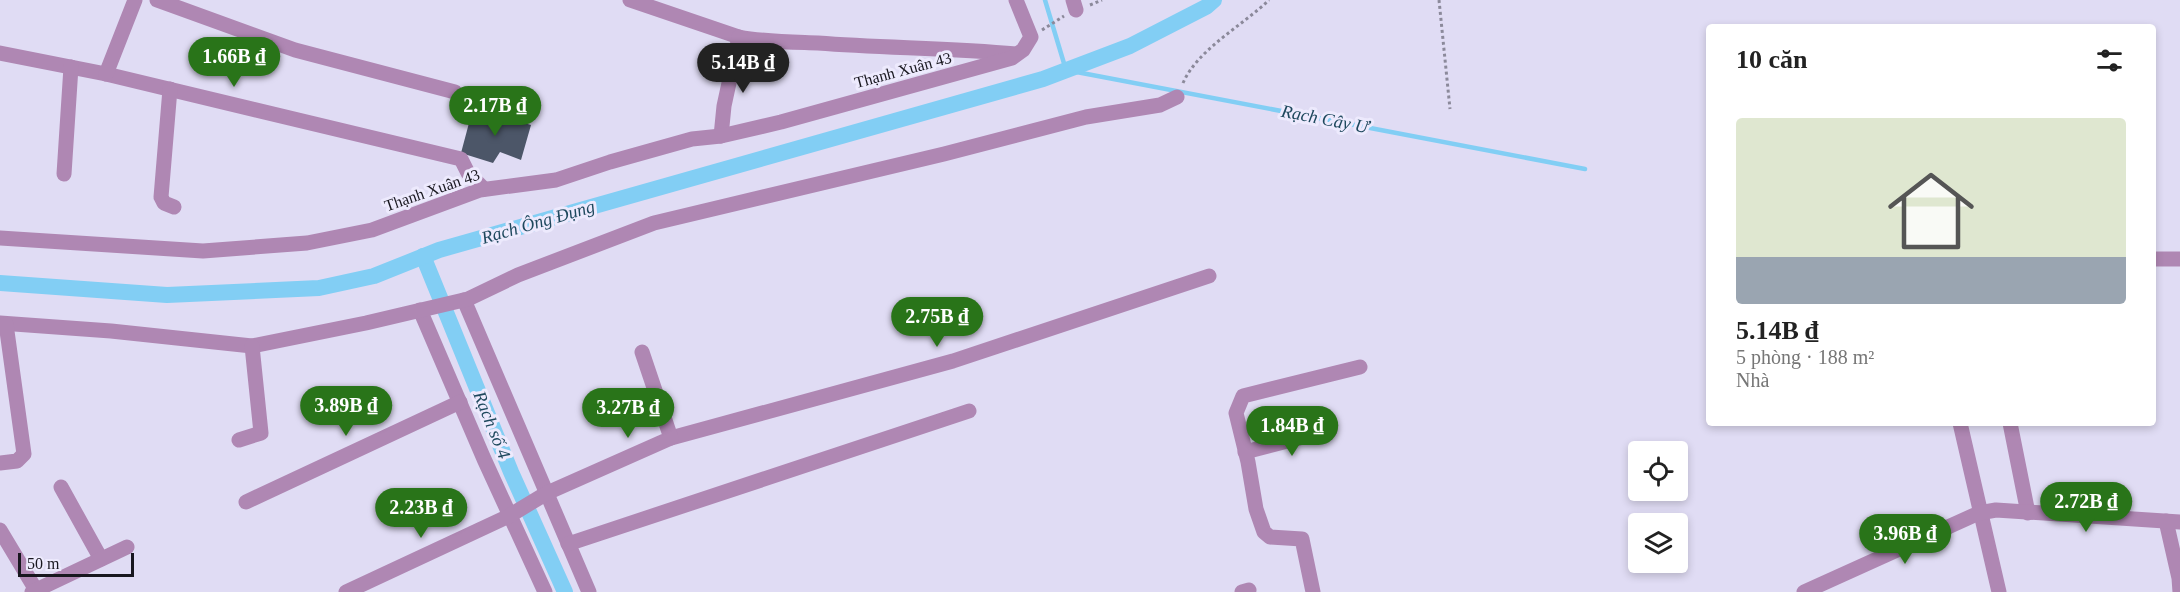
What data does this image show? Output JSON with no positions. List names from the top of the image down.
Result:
{
  "streets": {
    "street": ["Thạnh Xuân 43"]
  },
  "water": ["Rạch Cây Ư", "Rạch Ông Đụng", "Rạch số 4"],
  "scale_bar": "50 m",
  "page": {
    "heading": "10 căn",
    "price": [
      "1.66B ₫",
      "5.14B ₫",
      "2.17B ₫",
      "2.75B ₫",
      "3.89B ₫",
      "3.27B ₫",
      "1.84B ₫",
      "2.72B ₫",
      "2.23B ₫",
      "3.96B ₫"
    ],
    "list": [
      {
        "name": "5.14B ₫",
        "note": "5 phòng · 188 m² · Nhà"
      }
    ],
    "scale": "50 m"
  }
}
